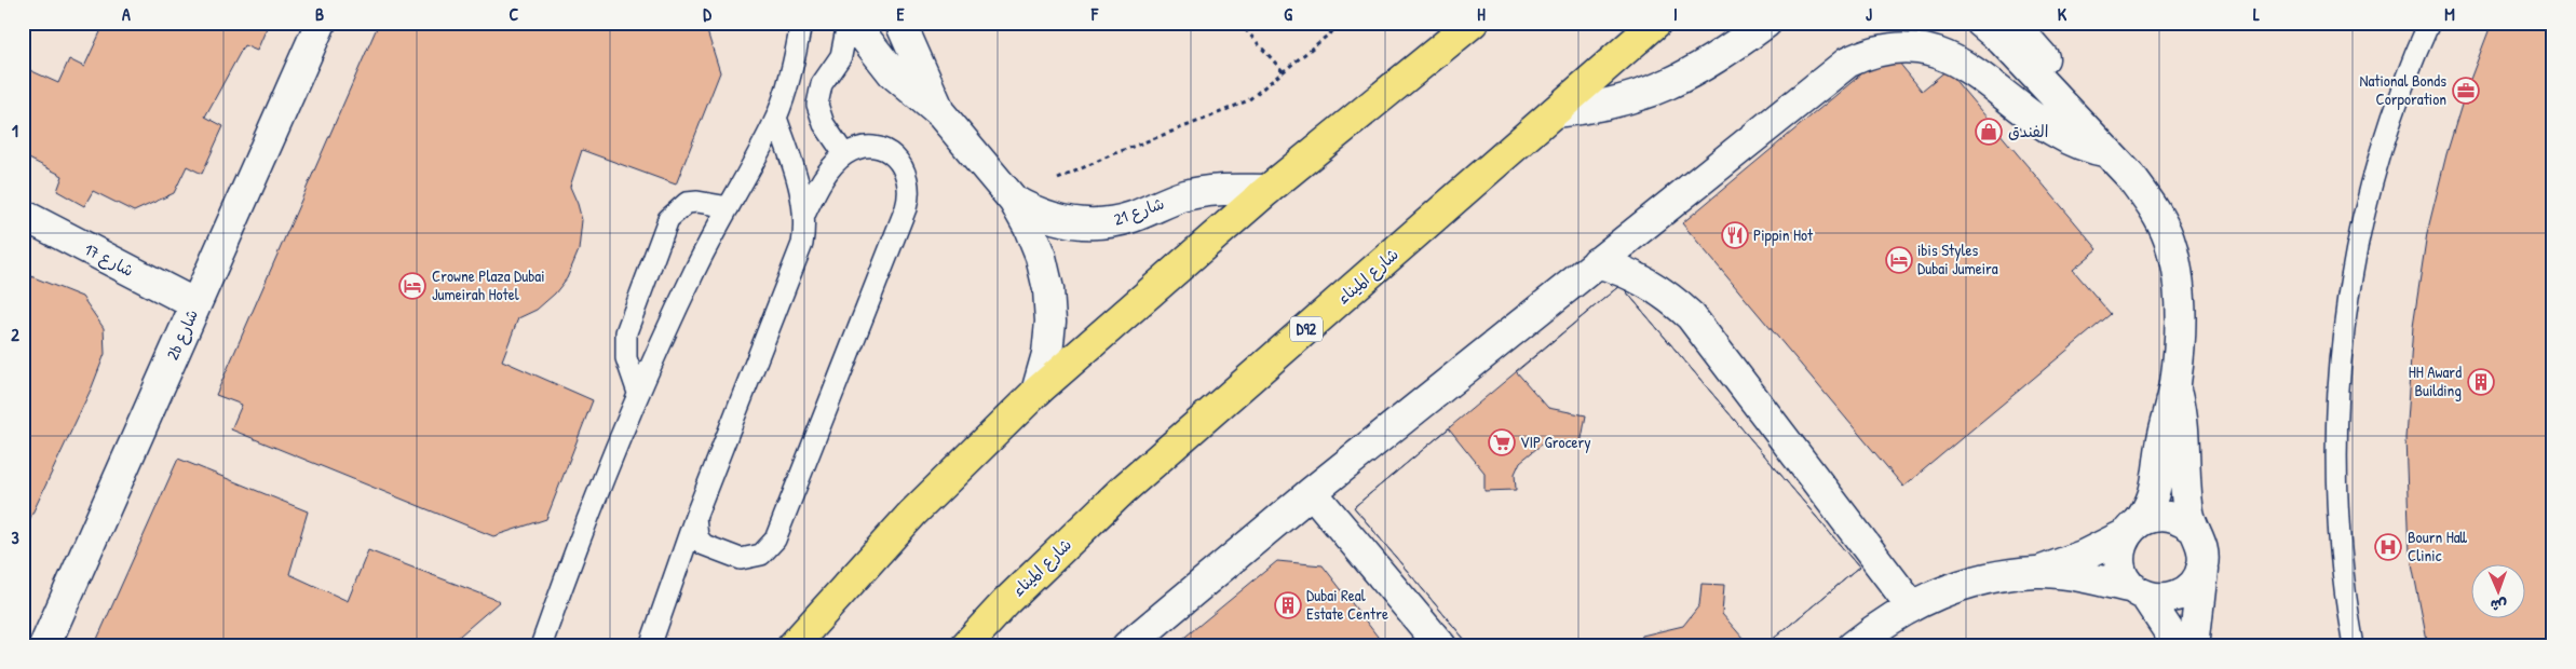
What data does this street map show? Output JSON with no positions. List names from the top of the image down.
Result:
{
  "streets": {
    "main road": ["شارع الميناء", "D92"],
    "street": ["شارع 21", "شارع 17", "2b شارع"]
  },
  "crossings": [
    ["شارع 17", "2b شارع"]
  ],
  "places": {
    "office": ["National Bonds Corporation"],
    "shop": ["الفندق"],
    "restaurant": ["Pippin Hot"],
    "hotel": ["ibis Styles Dubai Jumeira", "Crowne Plaza Dubai Jumeirah Hotel"],
    "building": ["HH Award Building", "Dubai Real Estate Centre"],
    "supermarket": ["VIP Grocery"],
    "hospital": ["Bourn Hall Clinic"]
  },
  "north": "bottom",
  "grid": {
    "columns": [
      "A",
      "B",
      "C",
      "D",
      "E",
      "F",
      "G",
      "H",
      "I",
      "J",
      "K",
      "L",
      "M"
    ],
    "rows": ["1", "2", "3"]
  }
}
